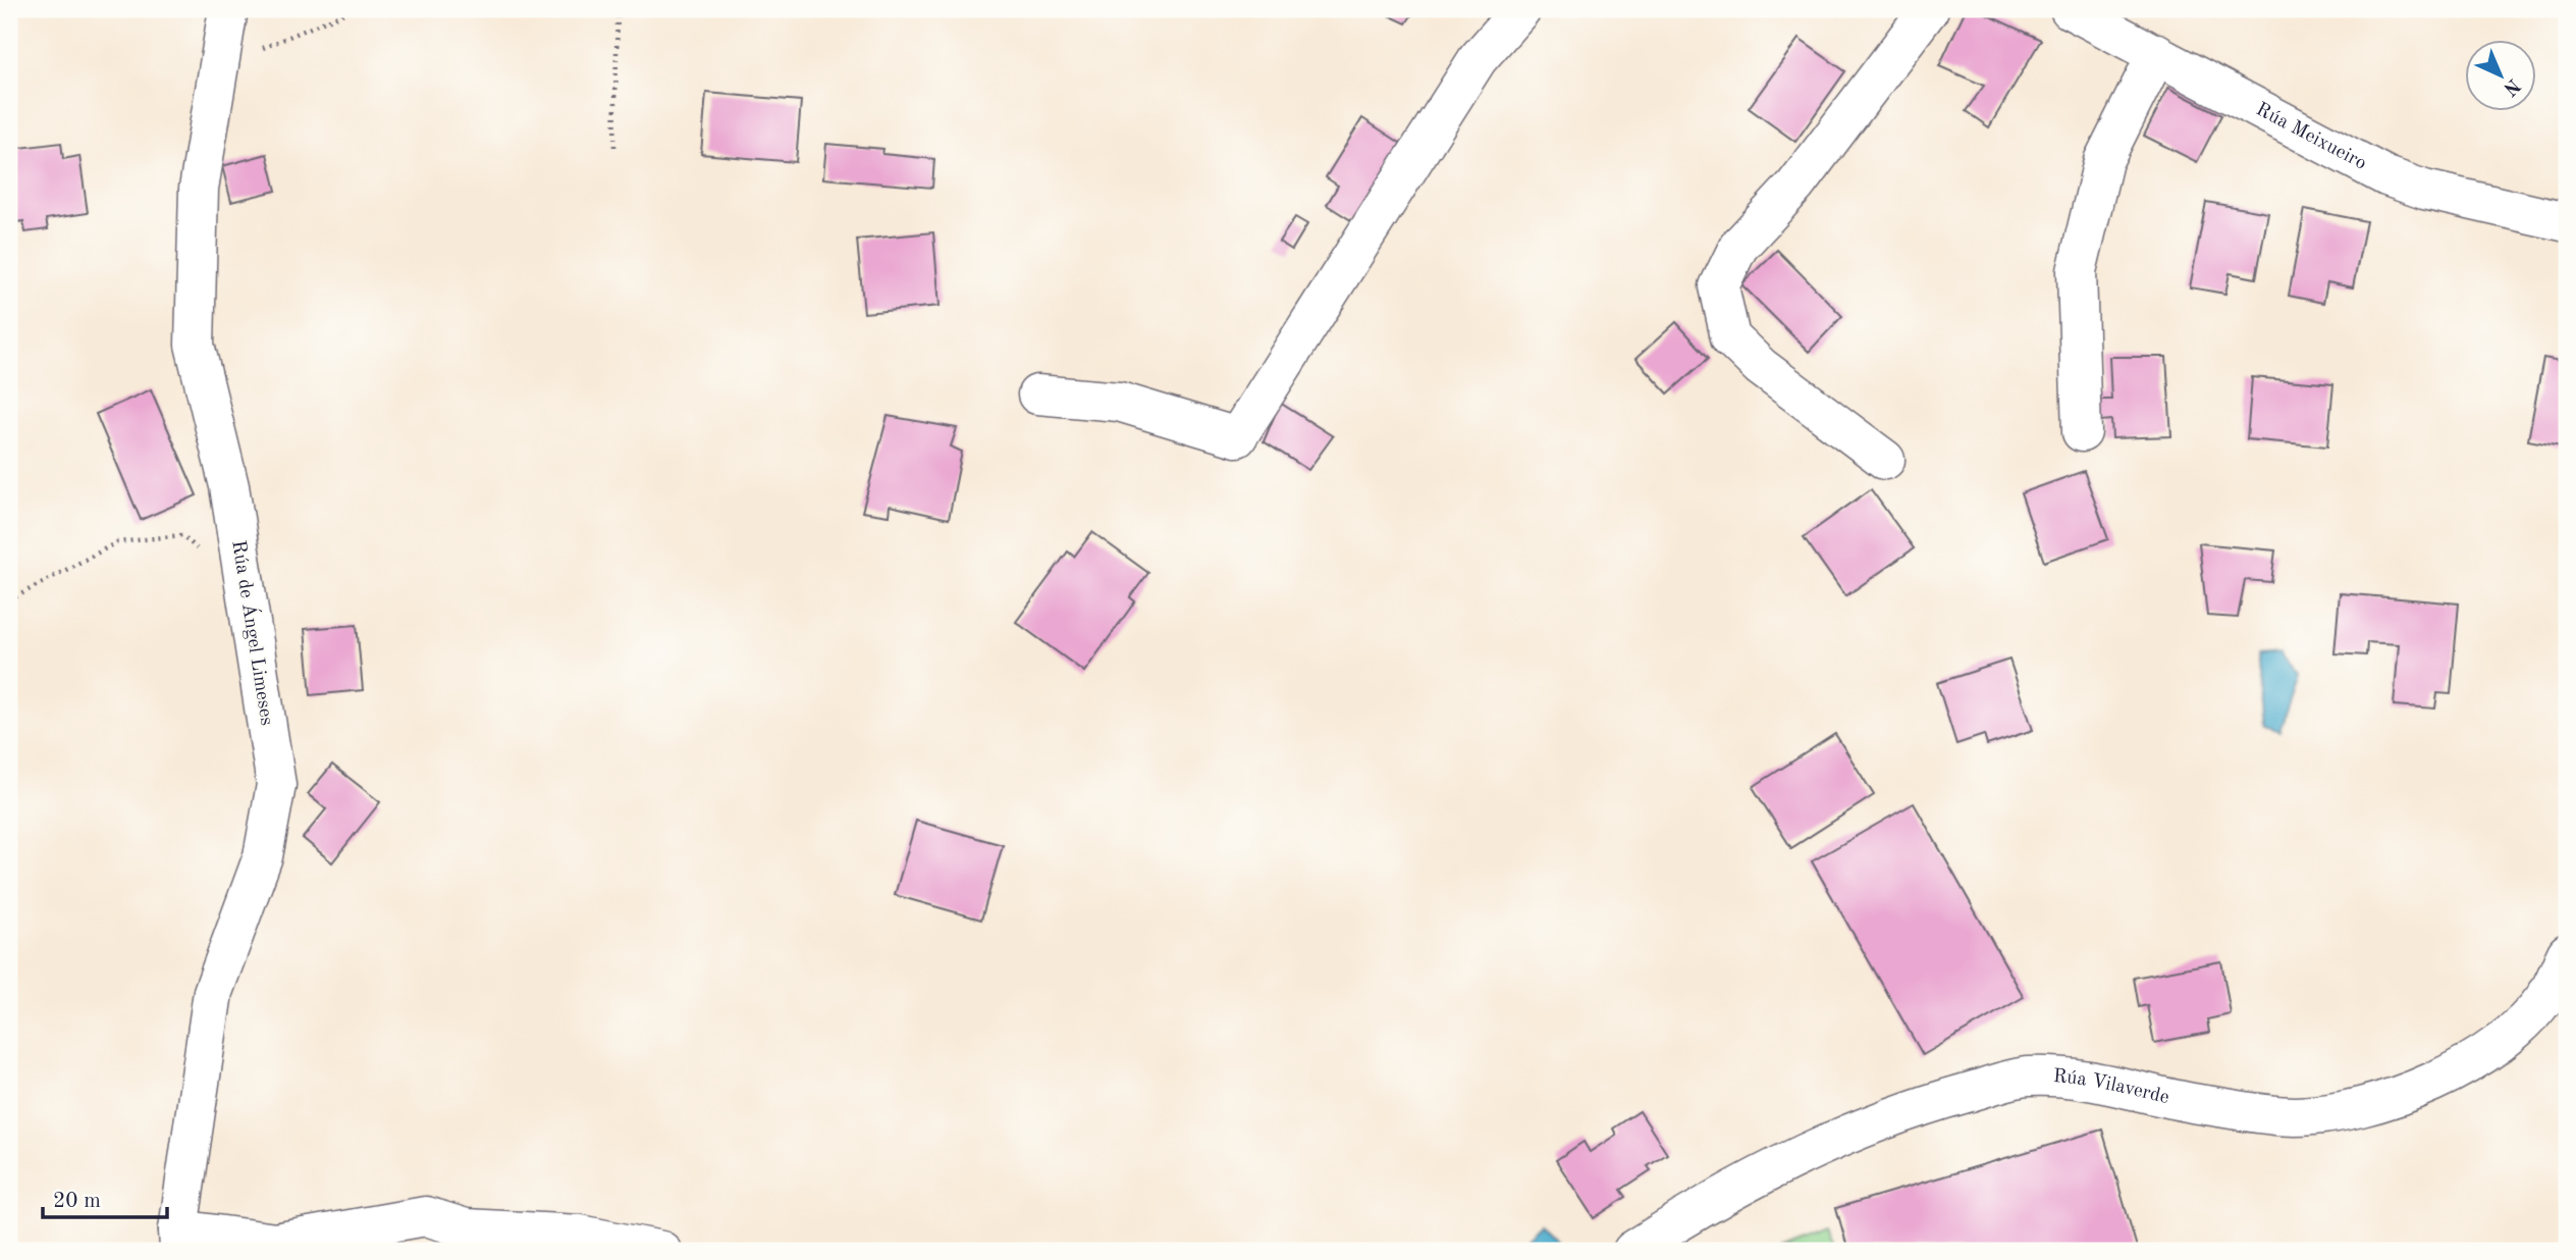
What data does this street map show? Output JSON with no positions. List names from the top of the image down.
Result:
{
  "streets": {
    "street": ["Rúa Meixueiro", "Rúa de Ángel Limeses", "Rúa Vilaverde"]
  },
  "scale_bar": "20 m",
  "north": "bottom right"
}
